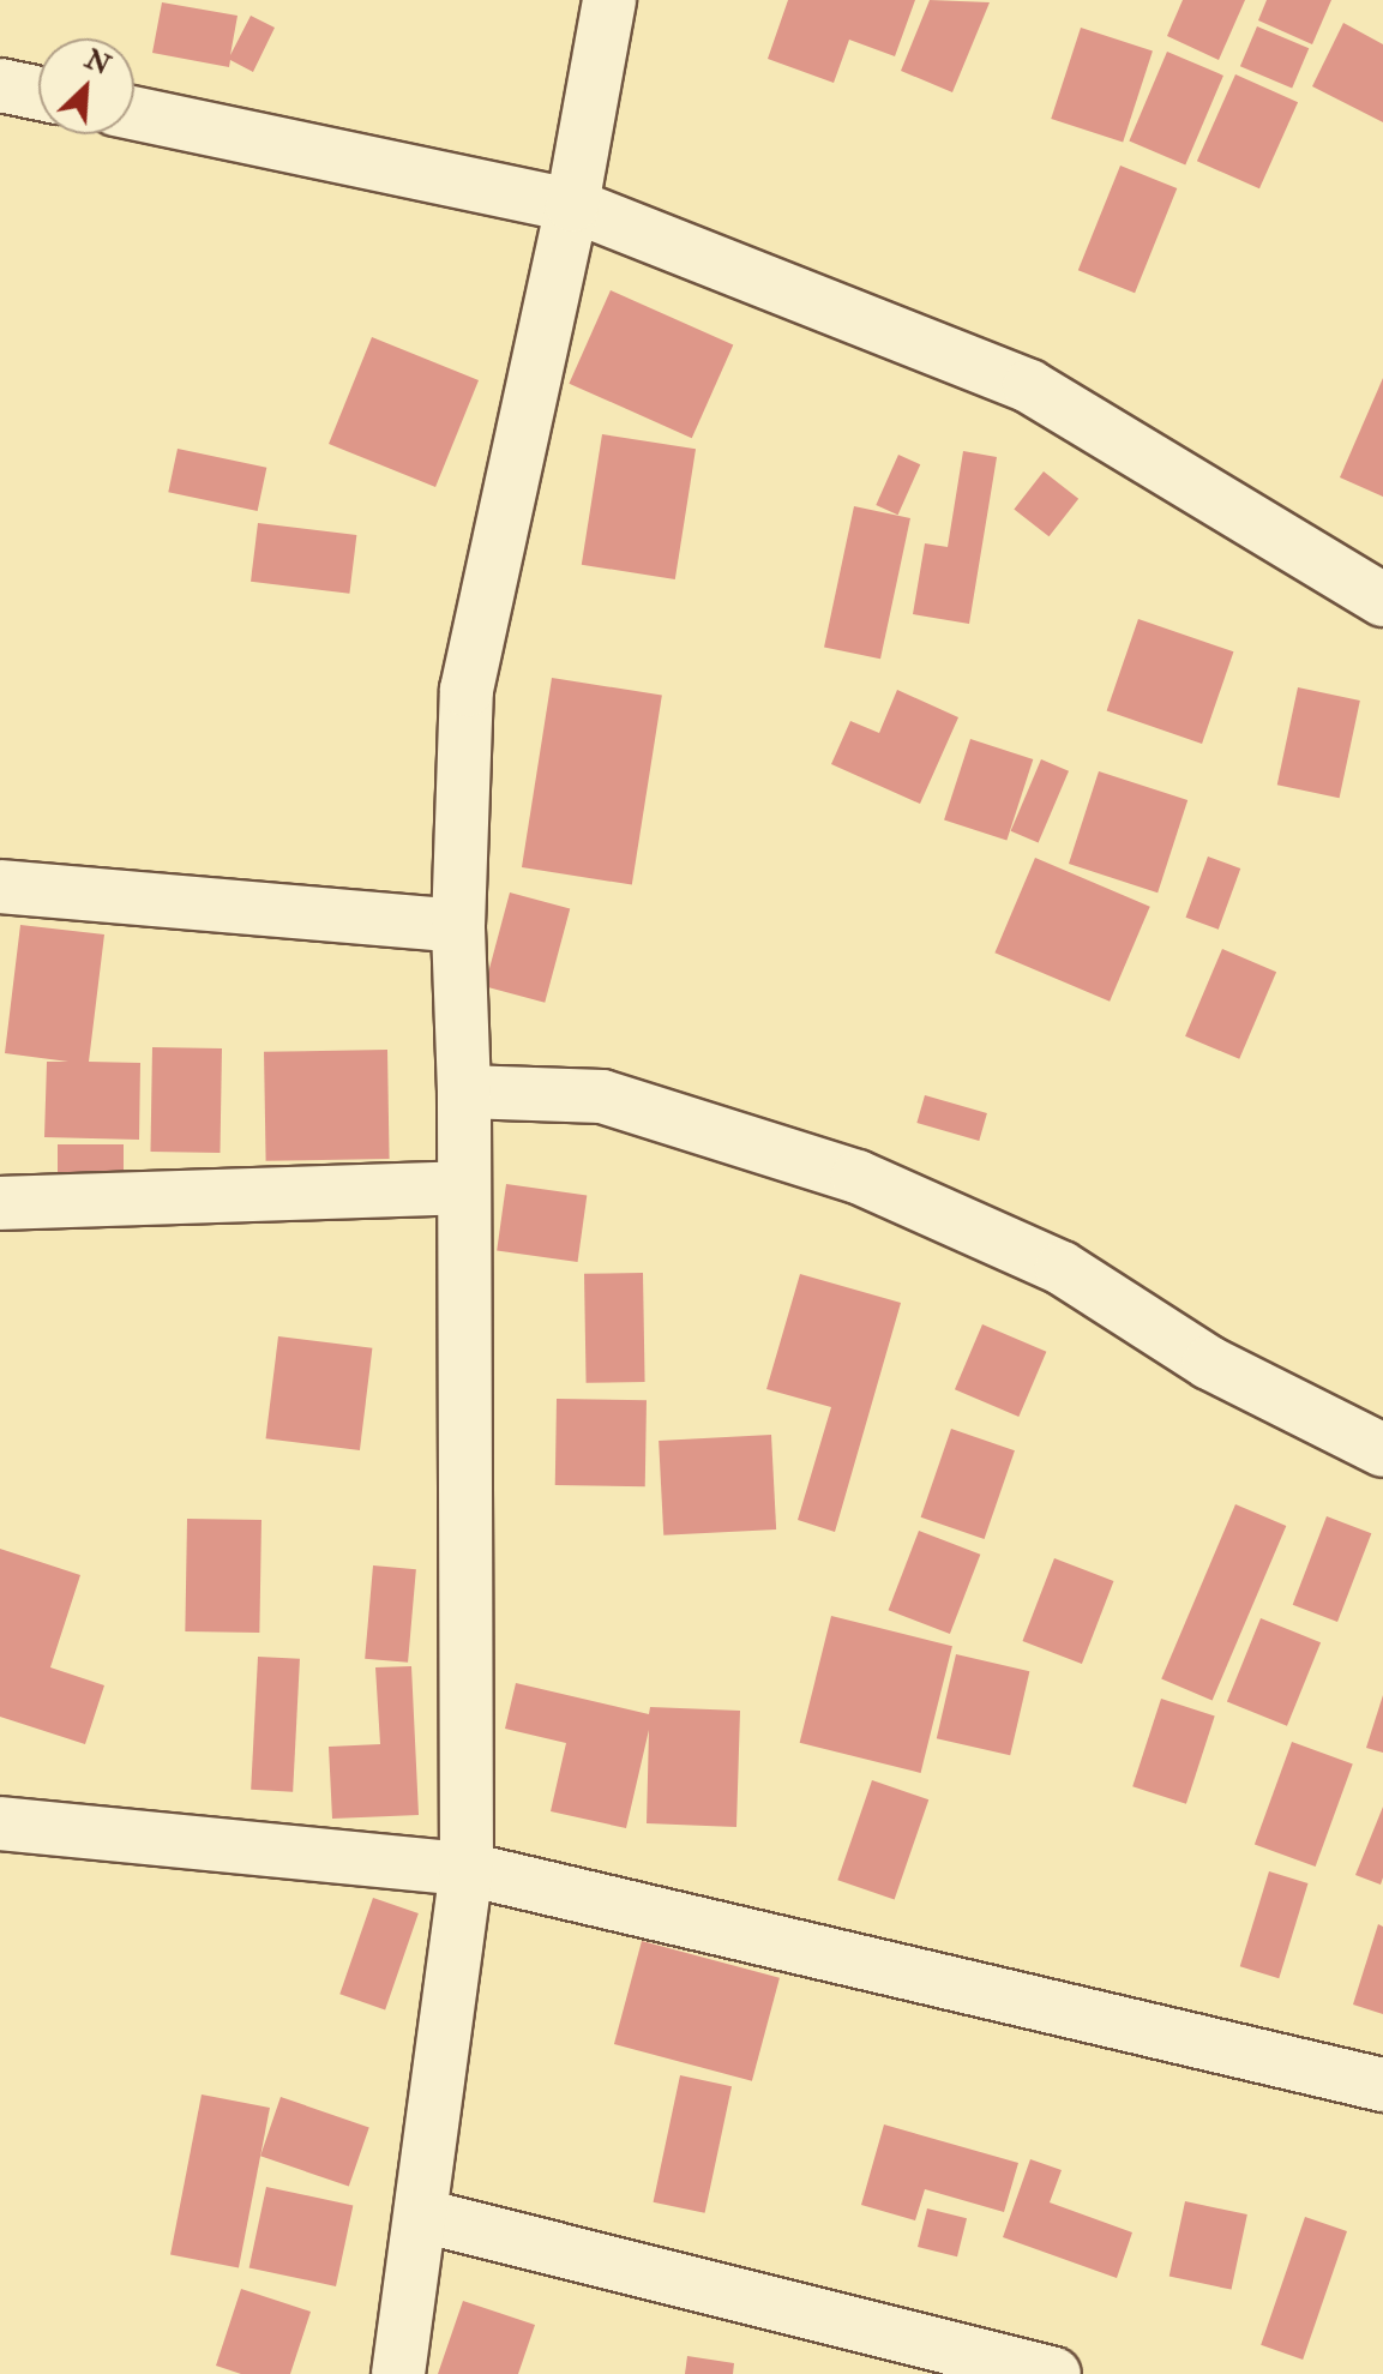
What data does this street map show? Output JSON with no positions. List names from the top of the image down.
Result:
{
  "north": "top right"
}
